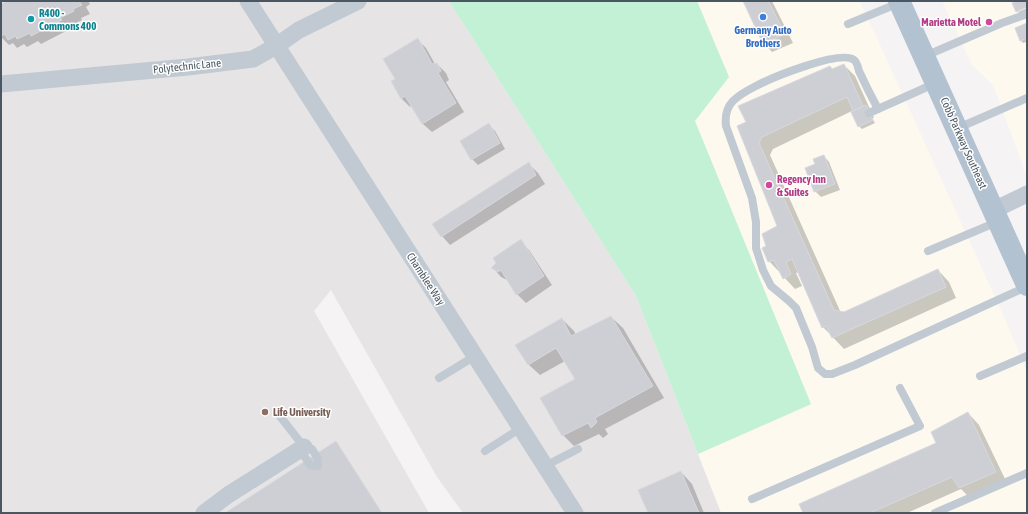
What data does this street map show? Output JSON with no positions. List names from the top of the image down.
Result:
{
  "streets": {
    "main road": ["Cobb Parkway Southeast"],
    "street": ["Polytechnic Lane", "Chamblee Way"]
  },
  "crossings": [
    ["Polytechnic Lane", "Chamblee Way"]
  ],
  "places": [
    "Germany Auto Brothers",
    "R400 - Commons 400",
    "Marietta Motel",
    "Regency Inn & Suites",
    "Life University"
  ]
}
